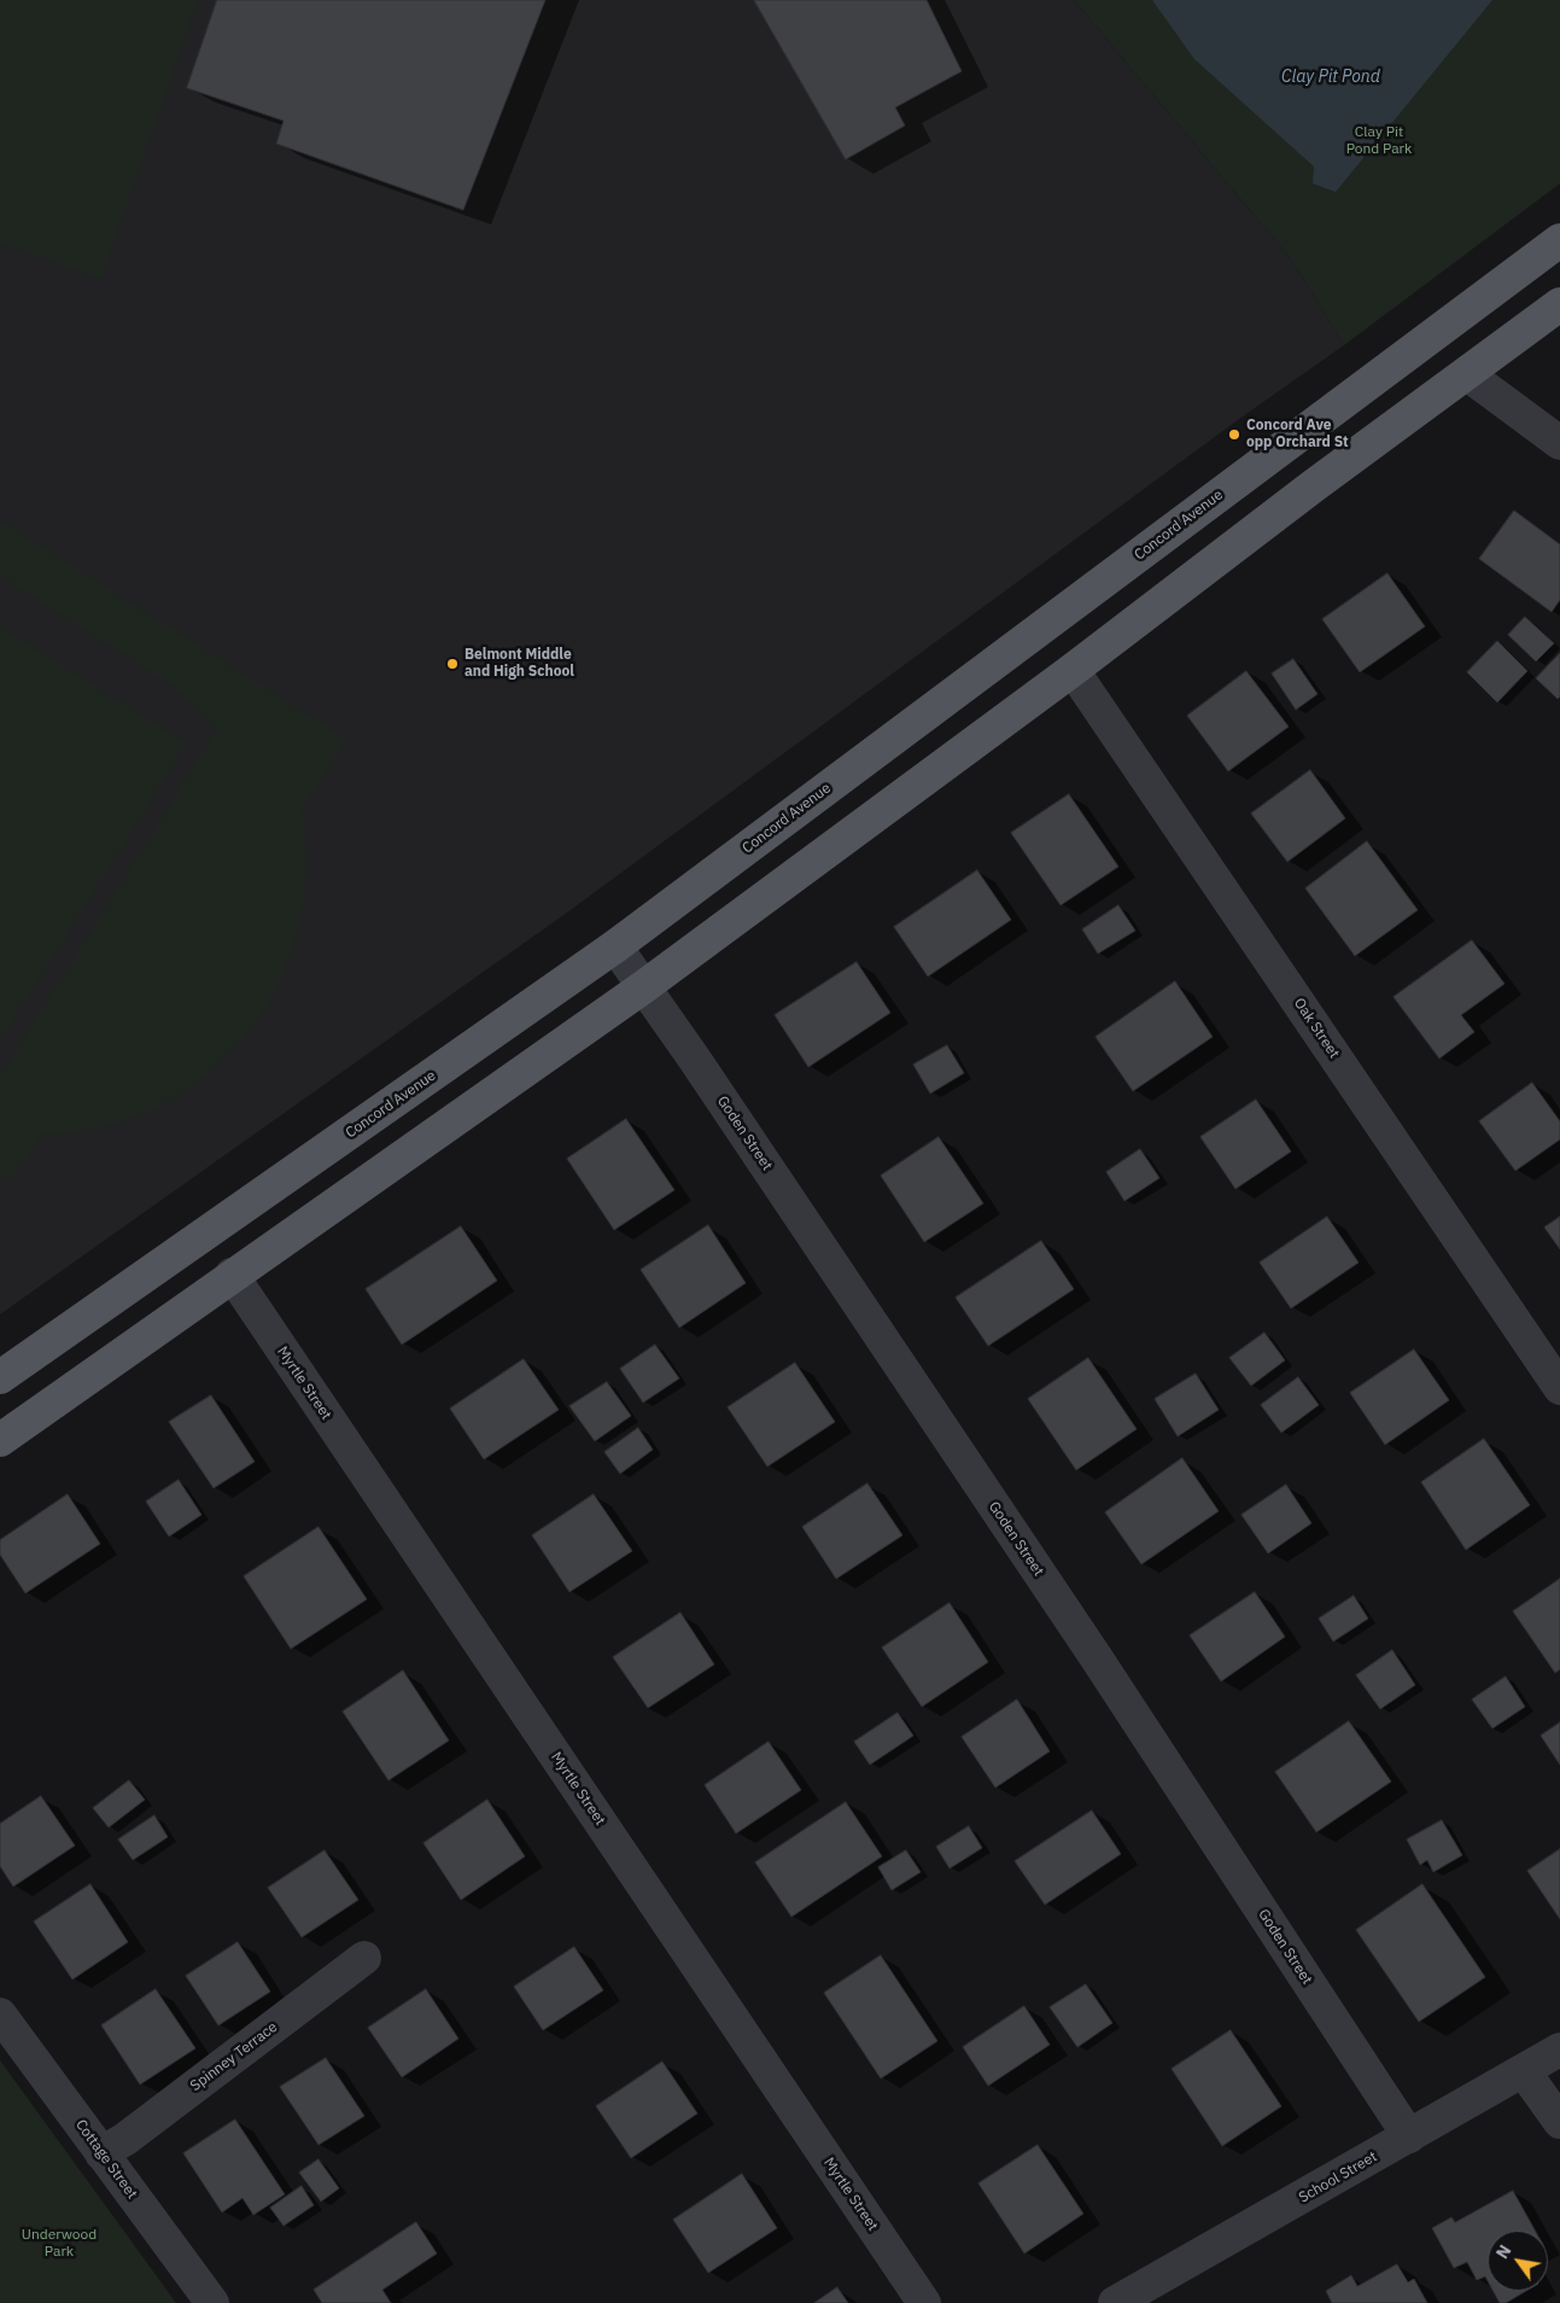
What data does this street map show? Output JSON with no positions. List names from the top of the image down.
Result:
{
  "streets": {
    "main road": ["Concord Avenue"],
    "street": [
      "Oak Street",
      "Goden Street",
      "Myrtle Street",
      "Spinney Terrace",
      "Cottage Street",
      "School Street"
    ]
  },
  "crossings": [
    ["Concord Avenue", "Goden Street"],
    ["Goden Street", "School Street"],
    ["Spinney Terrace", "Cottage Street"]
  ],
  "water": ["Clay Pit Pond"],
  "parks": ["Clay Pit Pond Park", "Underwood Park"],
  "places": ["Concord Ave opp Orchard St", "Belmont Middle and High School"],
  "north": "top left"
}
